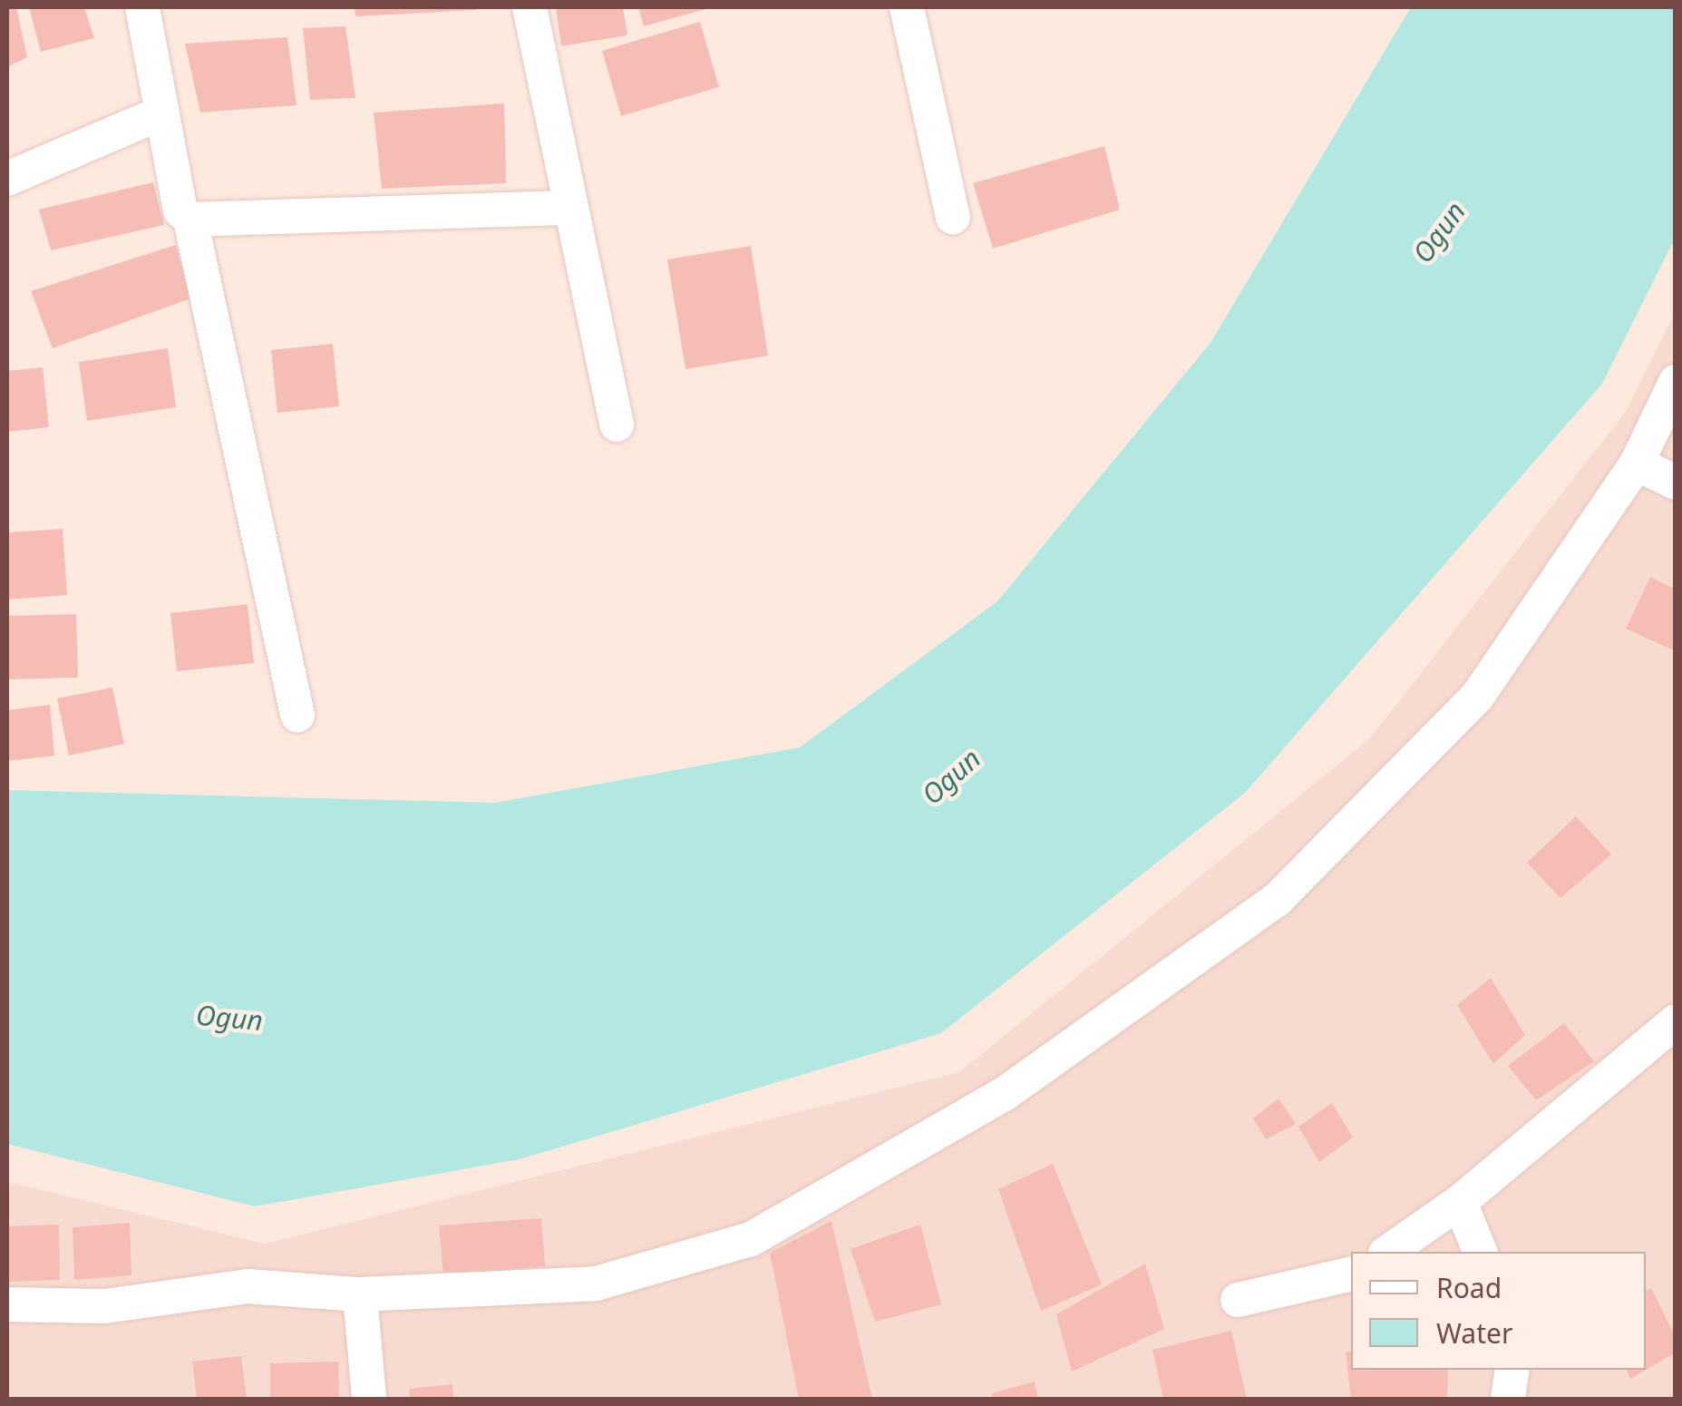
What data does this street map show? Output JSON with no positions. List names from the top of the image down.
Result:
{
  "water": ["Ogun"],
  "legend": ["Road", "Water"]
}
